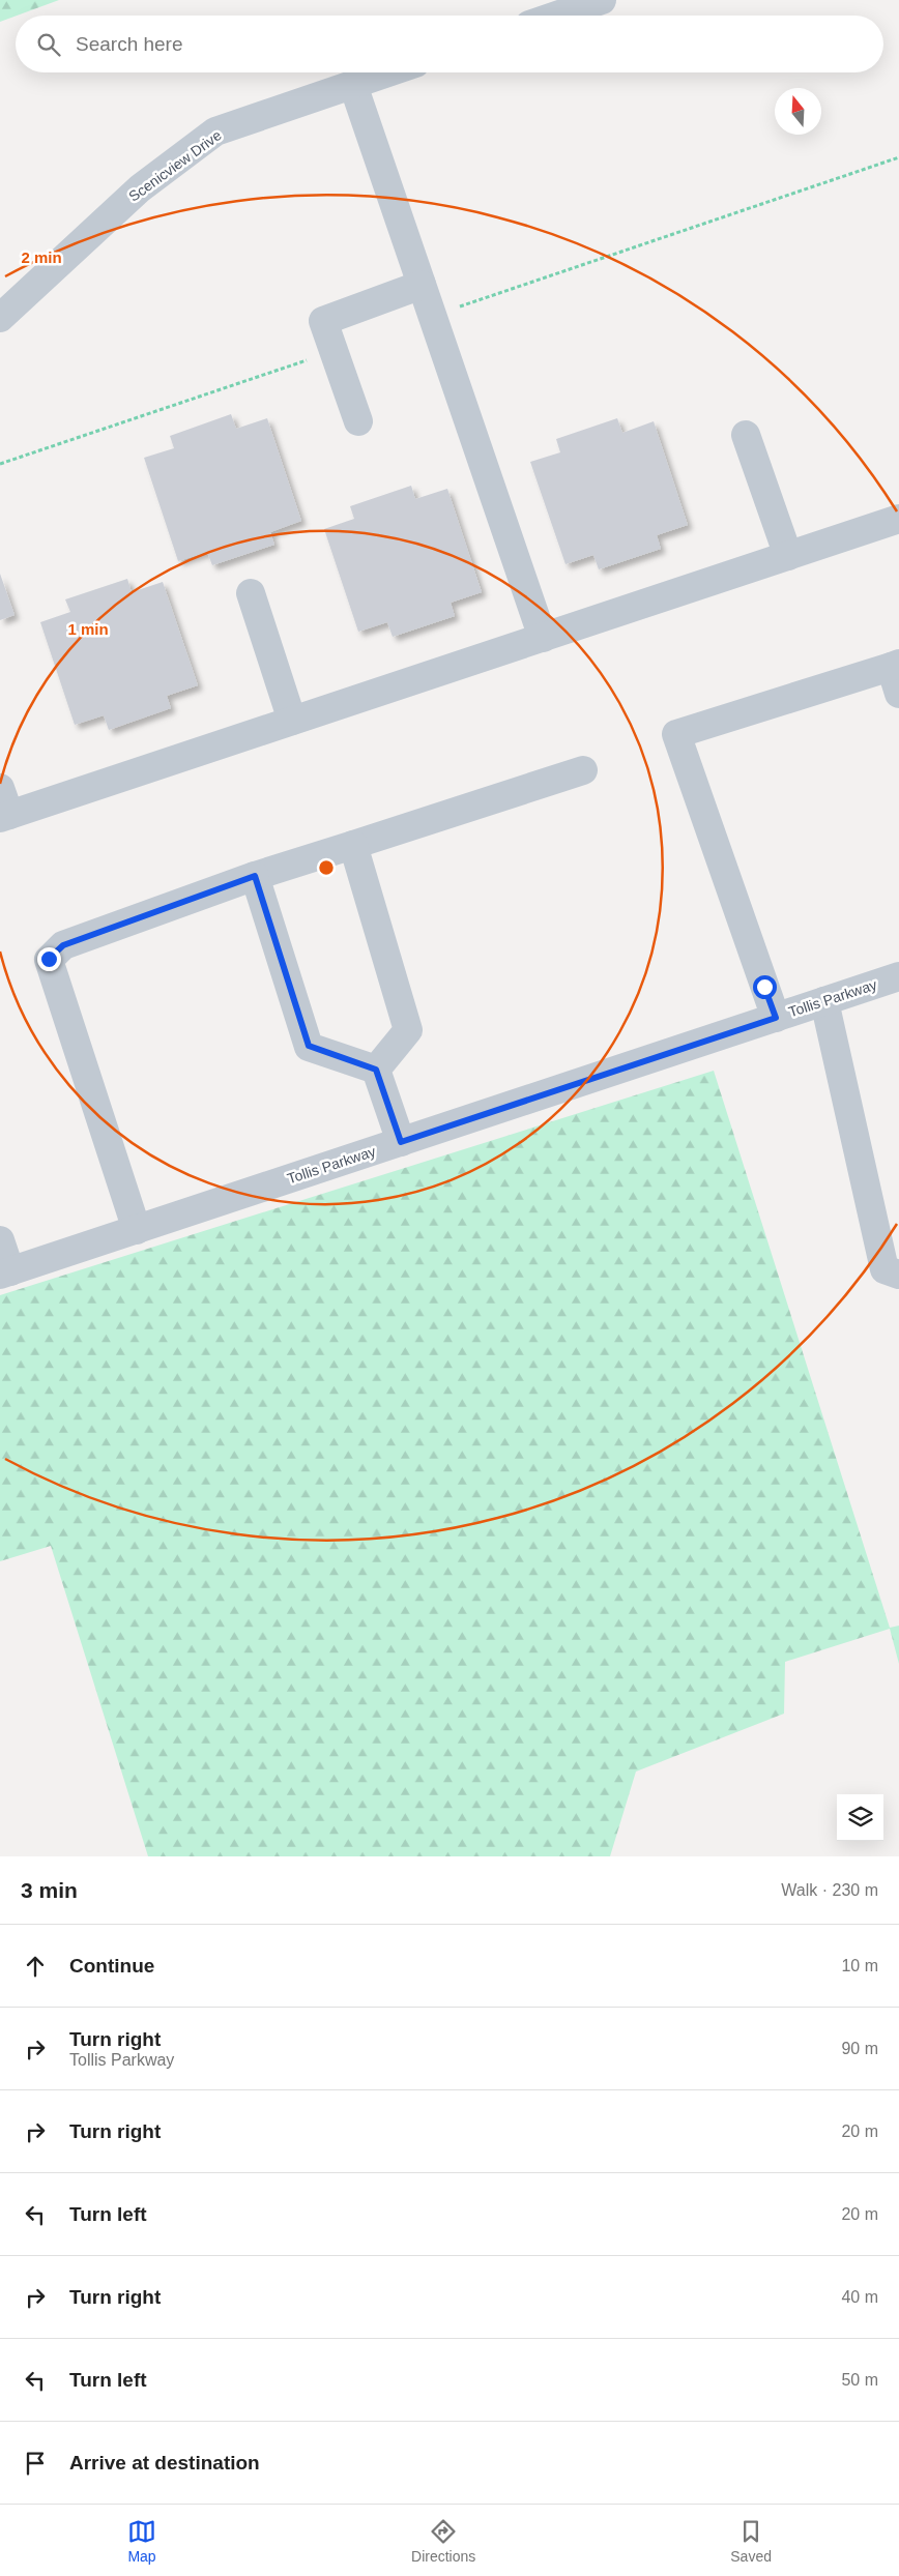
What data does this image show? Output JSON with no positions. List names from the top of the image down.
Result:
{
  "streets": {
    "street": ["Scenicview Drive", "Tollis Parkway"]
  },
  "north": "top",
  "page": {
    "search": "Search here",
    "heading": ["3 min", "Walk · 230 m"],
    "list": [
      ["Continue", "10 m"],
      ["Turn right", "Tollis Parkway", "90 m"],
      ["Turn right", "20 m"],
      ["Turn left", "20 m"],
      ["Turn right", "40 m"],
      ["Turn left", "50 m"],
      "Arrive at destination"
    ],
    "nav": ["Map", "Directions", "Saved"]
  },
  "rings": ["2 min", "1 min"]
}
